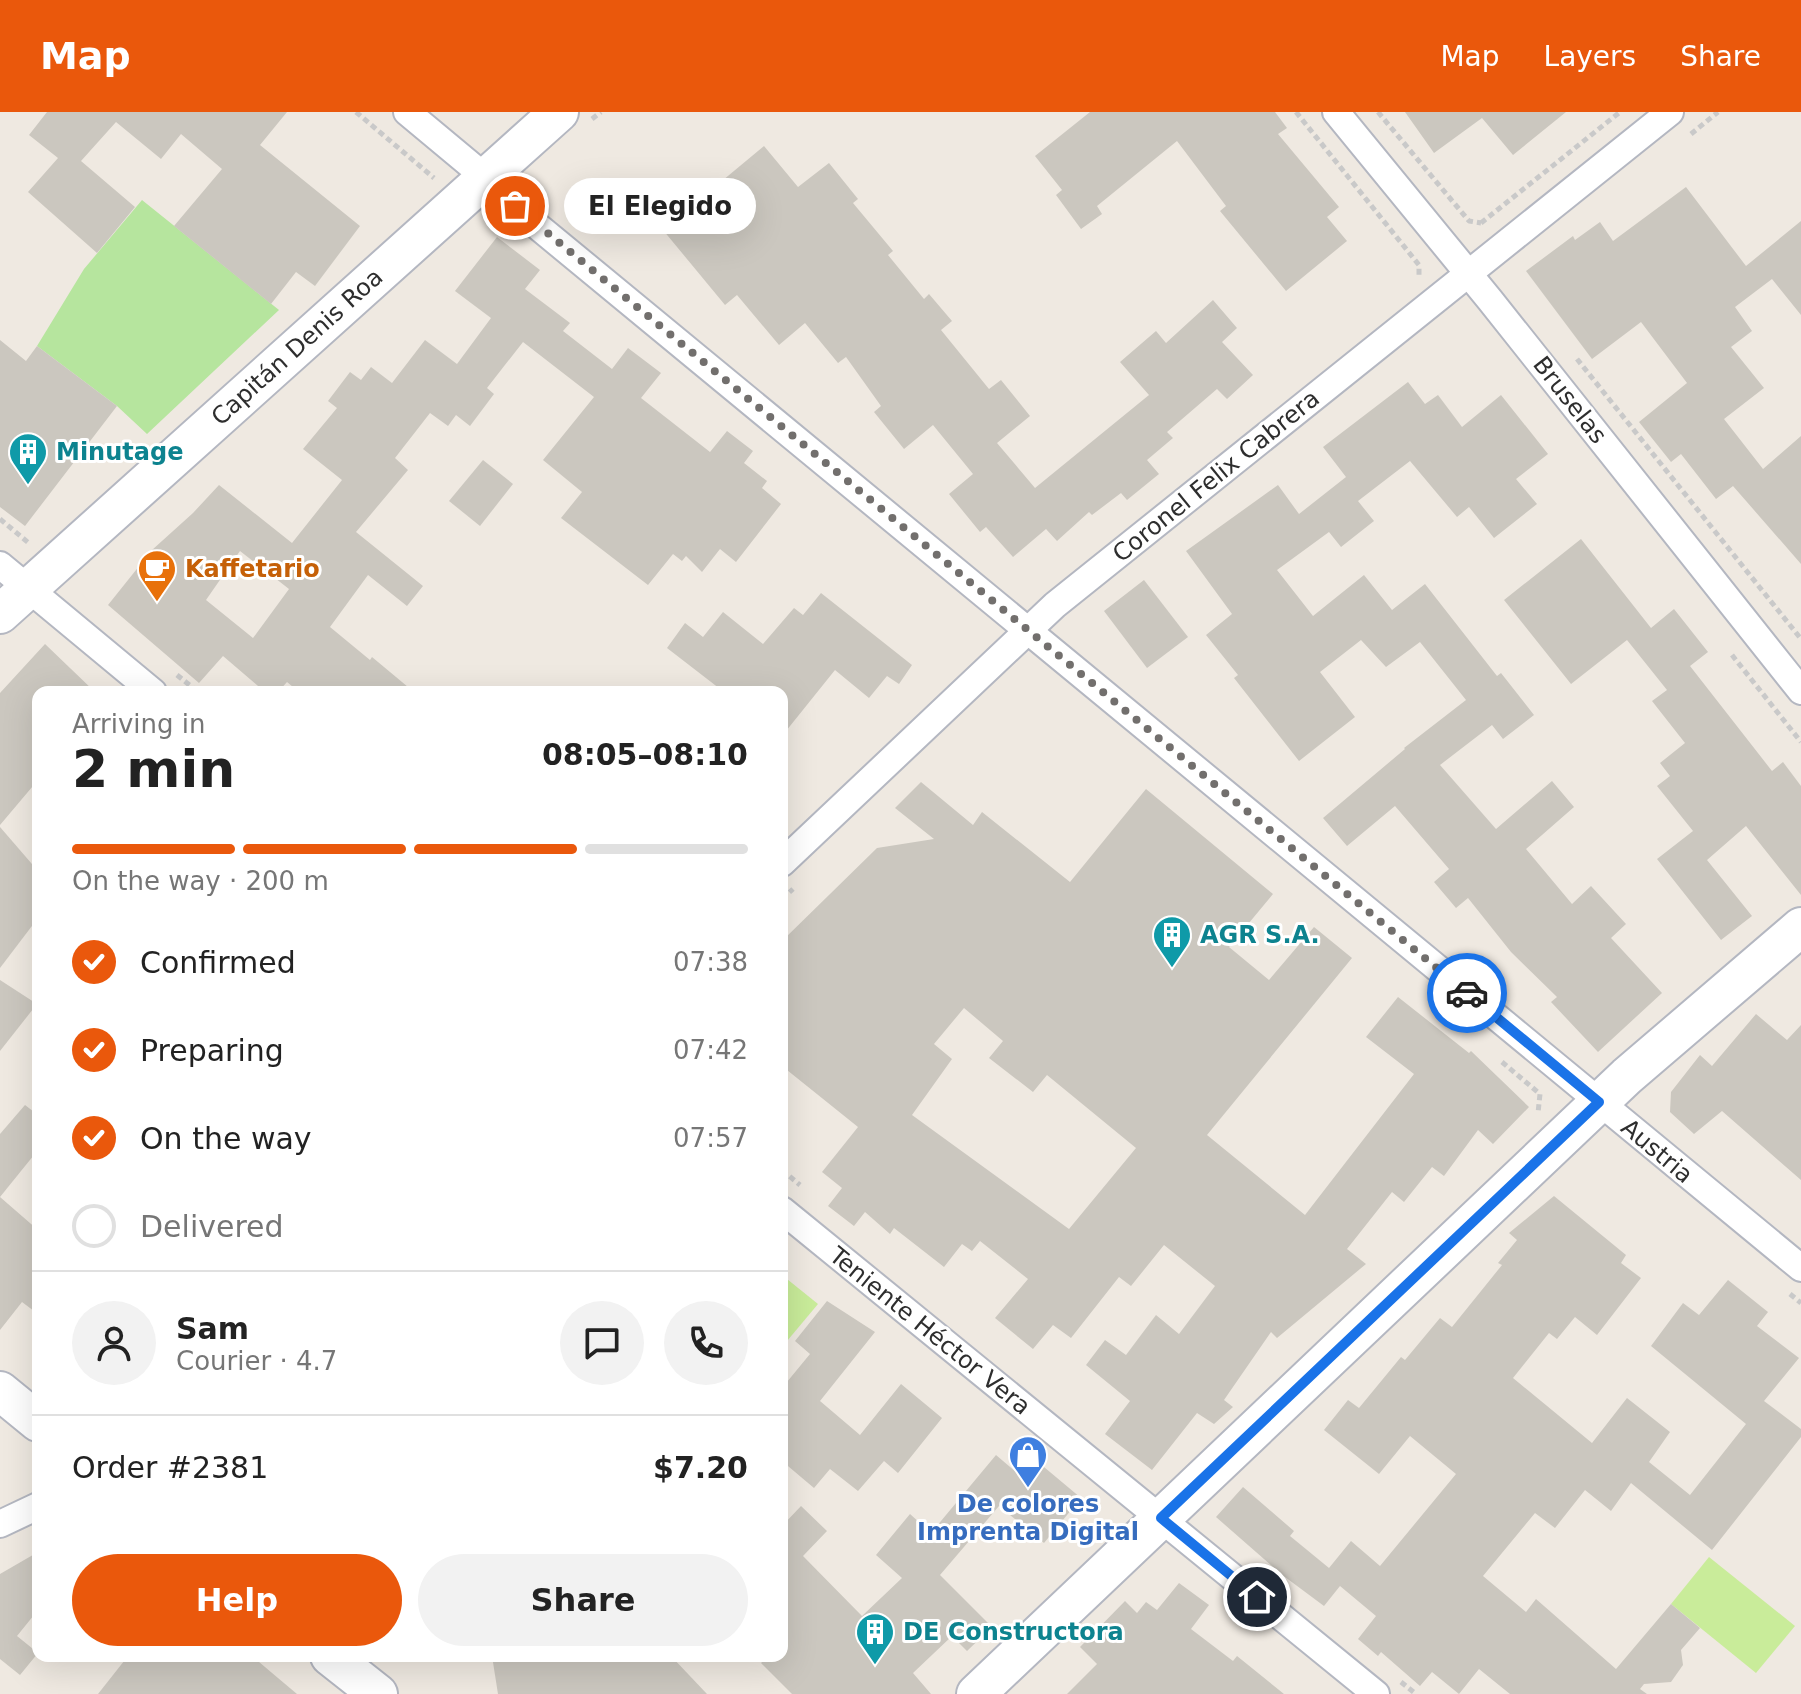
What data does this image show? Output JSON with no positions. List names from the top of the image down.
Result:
{
  "streets": {
    "street": [
      "Capitán Denis Roa",
      "Bruselas",
      "Coronel Felix Cabrera",
      "Austria",
      "Teniente Héctor Vera"
    ]
  },
  "crossings": [
    ["Capitán Denis Roa", "Austria"],
    ["Bruselas", "Coronel Felix Cabrera"],
    ["Coronel Felix Cabrera", "Austria"]
  ],
  "places": {
    "other": ["El Elegido"],
    "building": ["Minutage", "AGR S.A.", "DE Constructora"],
    "cafe": ["Kaffetario"],
    "shop": ["De colores Imprenta Digital"]
  },
  "page": {
    "header": "Map",
    "nav": ["Map", "Layers", "Share"],
    "bubble": "El Elegido",
    "heading": ["2 min", "Arriving in", "08:05–08:10"],
    "panel": [
      "Sam",
      "Courier · 4.7",
      "Order #2381",
      "$7.20"
    ],
    "bar": "On the way · 200 m",
    "list": [
      ["Confirmed", "07:38"],
      ["Preparing", "07:42"],
      ["On the way", "07:57"],
      "Delivered"
    ],
    "buttons": ["Help", "Share"]
  }
}
